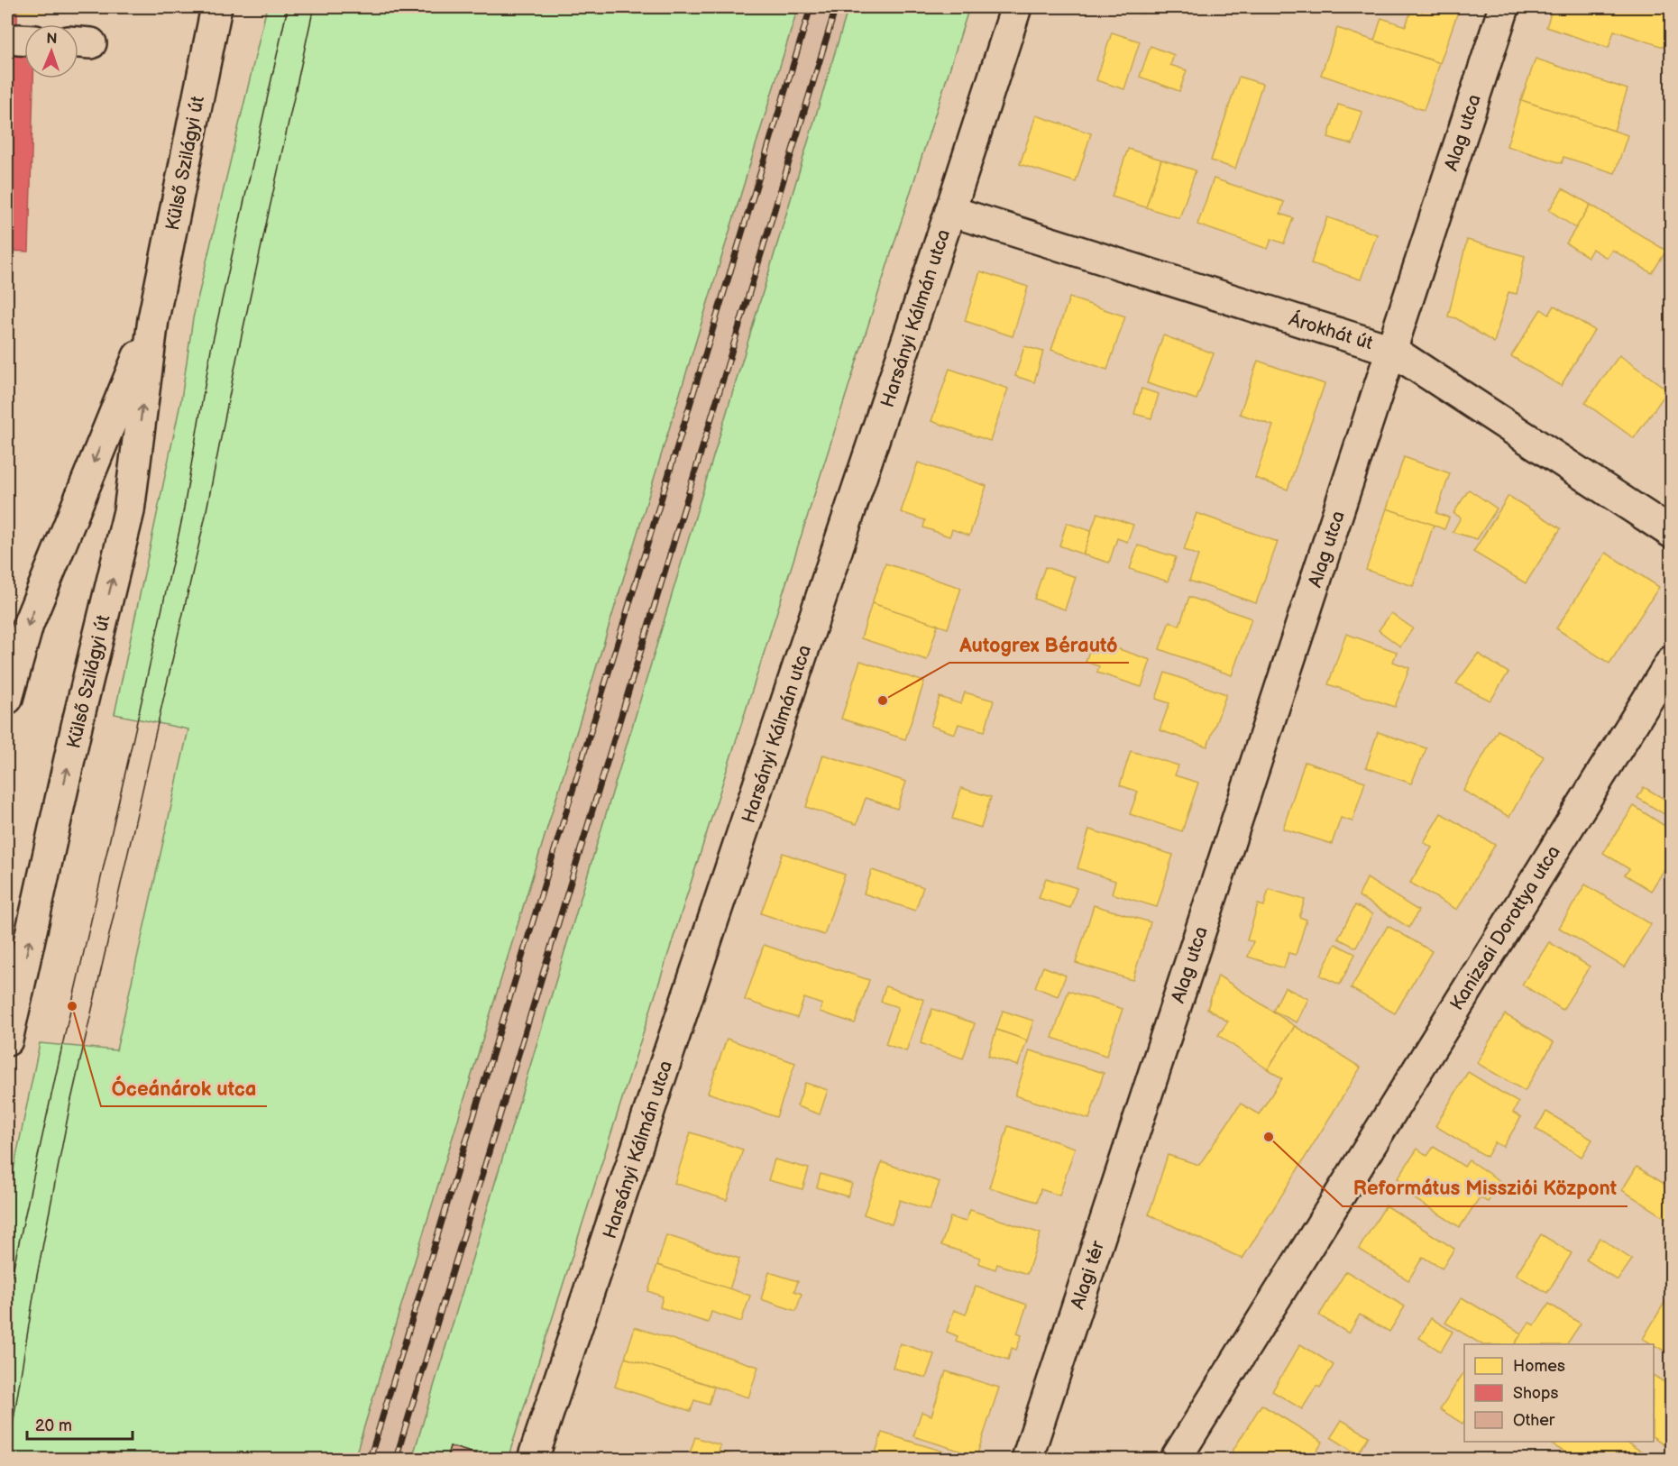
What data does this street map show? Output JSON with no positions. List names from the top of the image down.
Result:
{
  "streets": {
    "street": [
      "Alag utca",
      "Külső Szilágyi út",
      "Harsányi Kálmán utca",
      "Árokhát út",
      "Kanizsai Dorottya utca",
      "Alagi tér"
    ]
  },
  "crossings": [
    ["Alag utca", "Árokhát út"],
    ["Alag utca", "Alagi tér"],
    ["Harsányi Kálmán utca", "Árokhát út"]
  ],
  "places": ["Autogrex Bérautó", "Óceánárok utca", "Református Missziói Központ"],
  "legend": ["Homes", "Shops", "Other"],
  "scale_bar": "20 m",
  "north": "top"
}
